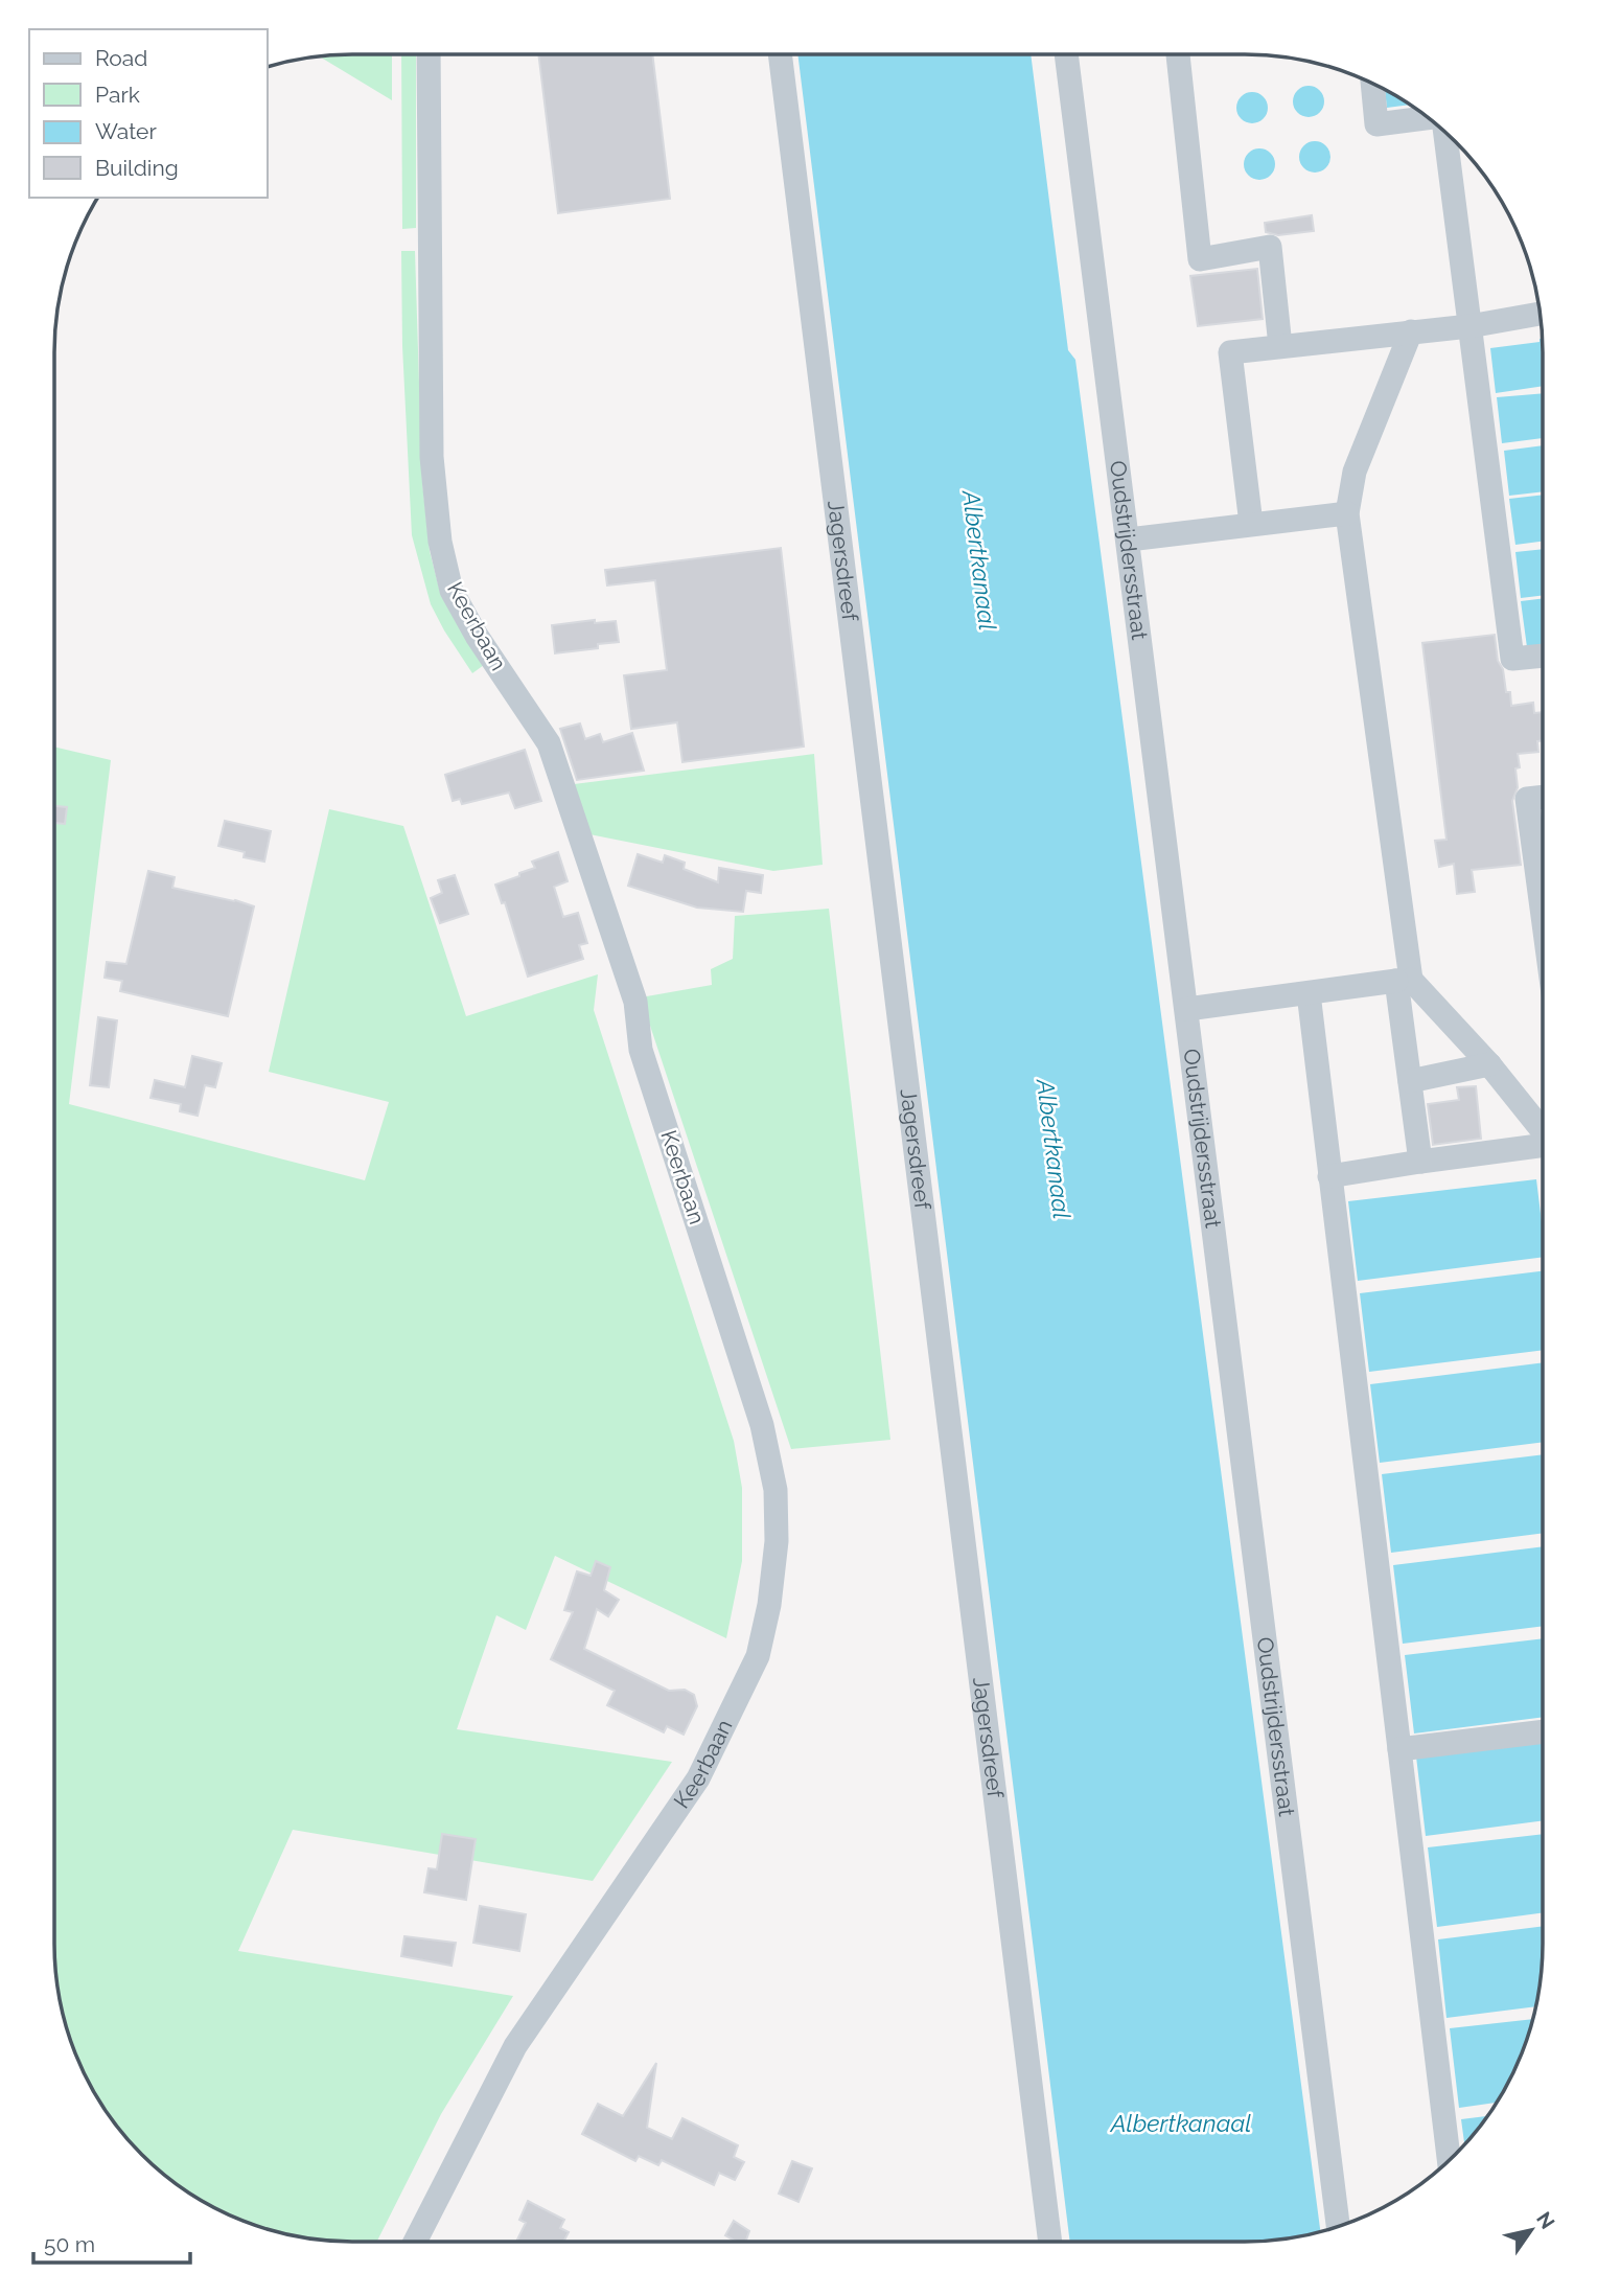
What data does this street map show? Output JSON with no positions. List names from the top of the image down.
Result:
{
  "streets": {
    "street": ["Oudstrijdersstraat", "Jagersdreef", "Keerbaan"]
  },
  "water": ["Albertkanaal"],
  "legend": [
    "Road",
    "Park",
    "Water",
    "Building"
  ],
  "scale_bar": "50 m",
  "north": "top right"
}
